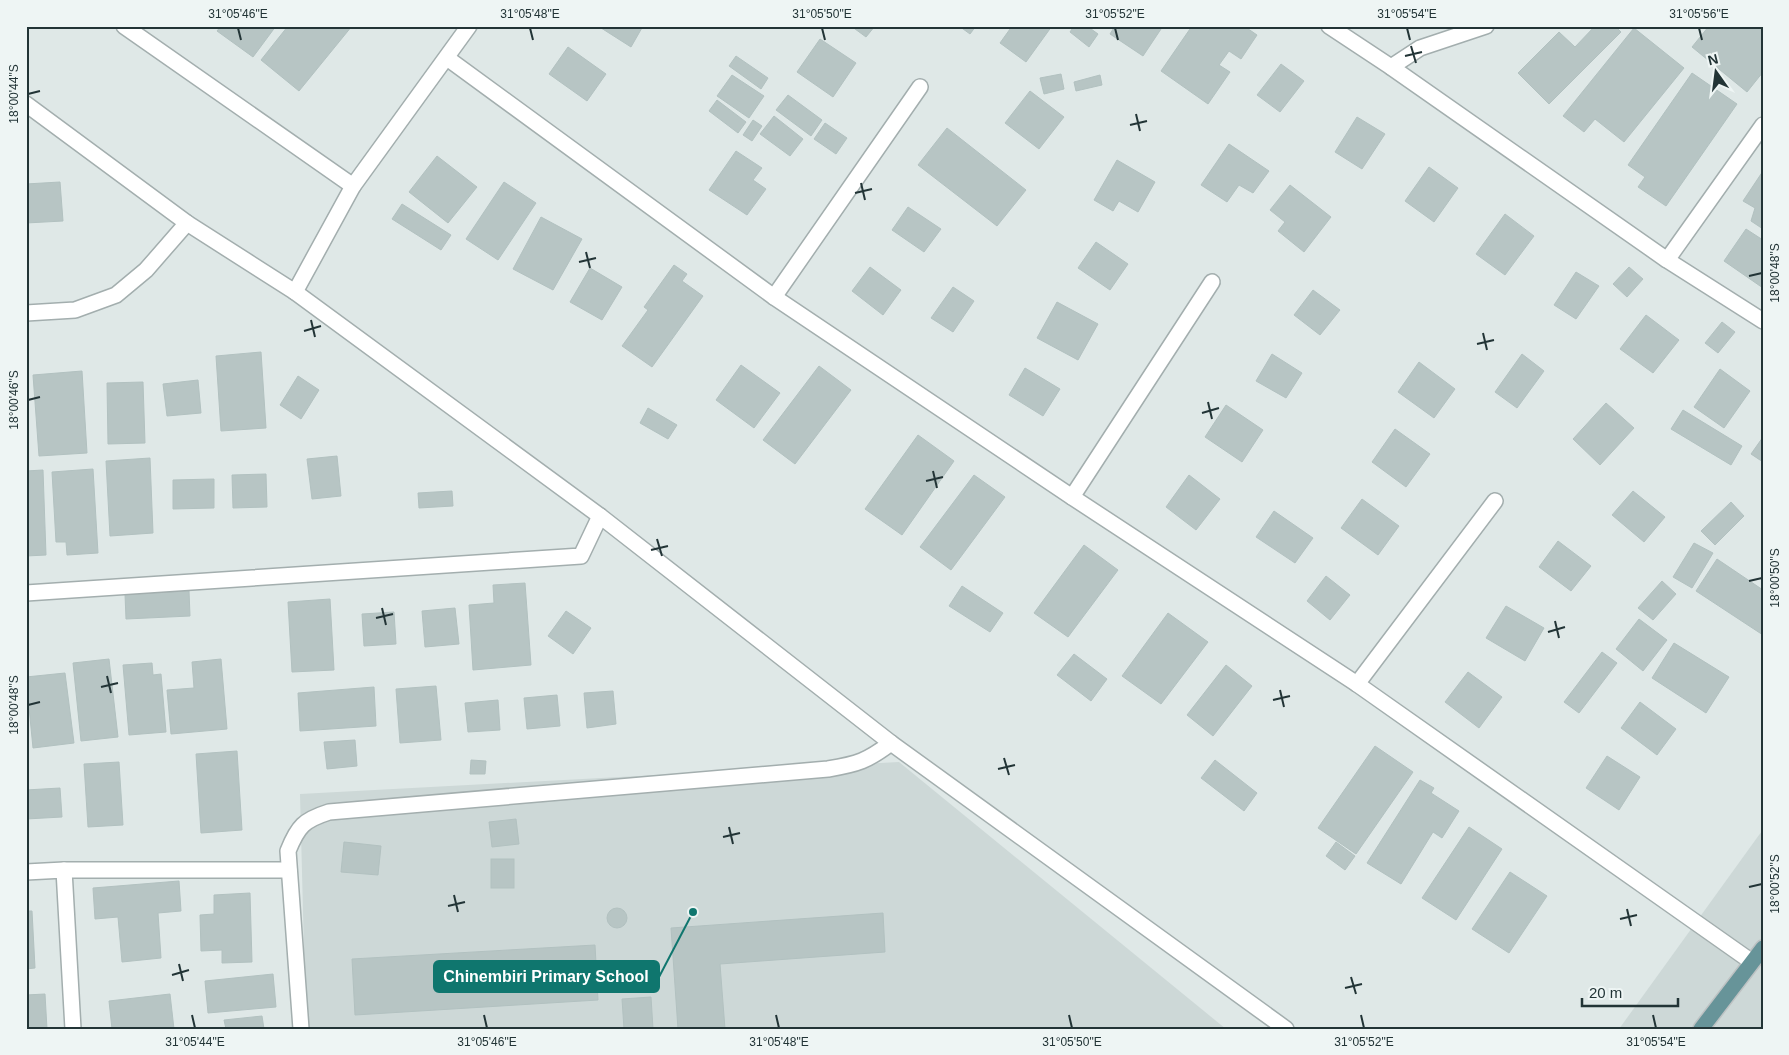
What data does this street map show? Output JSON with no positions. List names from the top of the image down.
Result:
{
  "places": ["Chinembiri Primary School"],
  "scale_bar": "20 m",
  "north": "top",
  "coordinates": [
    "31°05'46\"E",
    "31°05'48\"E",
    "31°05'50\"E",
    "31°05'52\"E",
    "31°05'54\"E",
    "31°05'56\"E",
    "18°00'44\"S",
    "18°00'48\"S",
    "18°00'46\"S",
    "18°00'50\"S",
    "18°00'52\"S",
    "31°05'44\"E"
  ]
}
